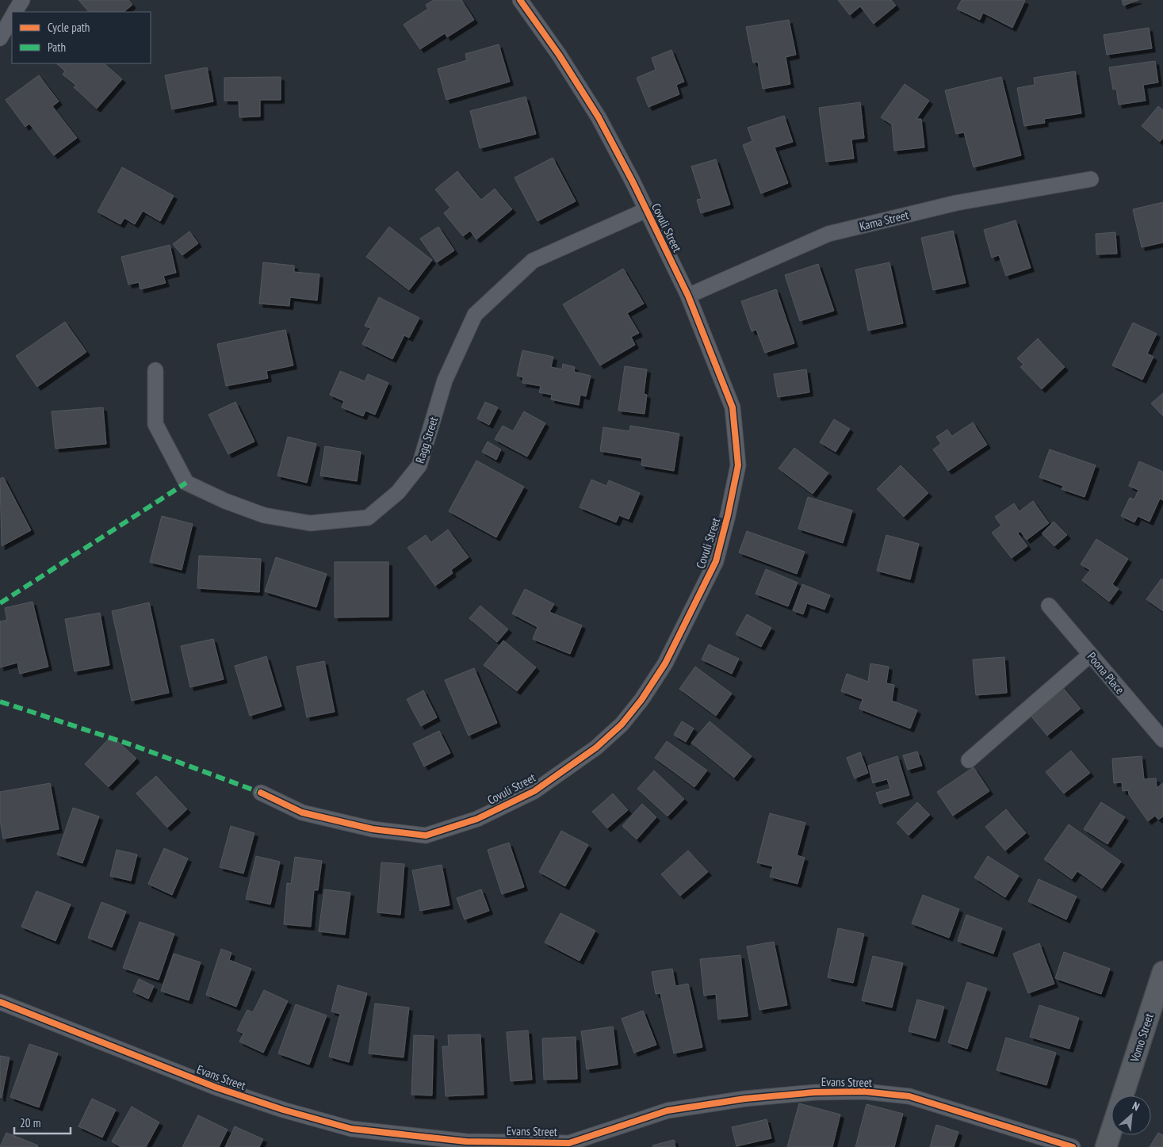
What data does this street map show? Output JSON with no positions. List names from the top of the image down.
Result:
{
  "streets": {
    "main road": ["Vomo Street"],
    "street": [
      "Kama Street",
      "Covuli Street",
      "Ragg Street",
      "Poona Place",
      "Evans Street"
    ]
  },
  "crossings": [
    ["Kama Street", "Covuli Street"],
    ["Covuli Street", "Ragg Street"]
  ],
  "legend": ["Cycle path", "Path"],
  "scale_bar": "20 m",
  "north": "top right"
}
